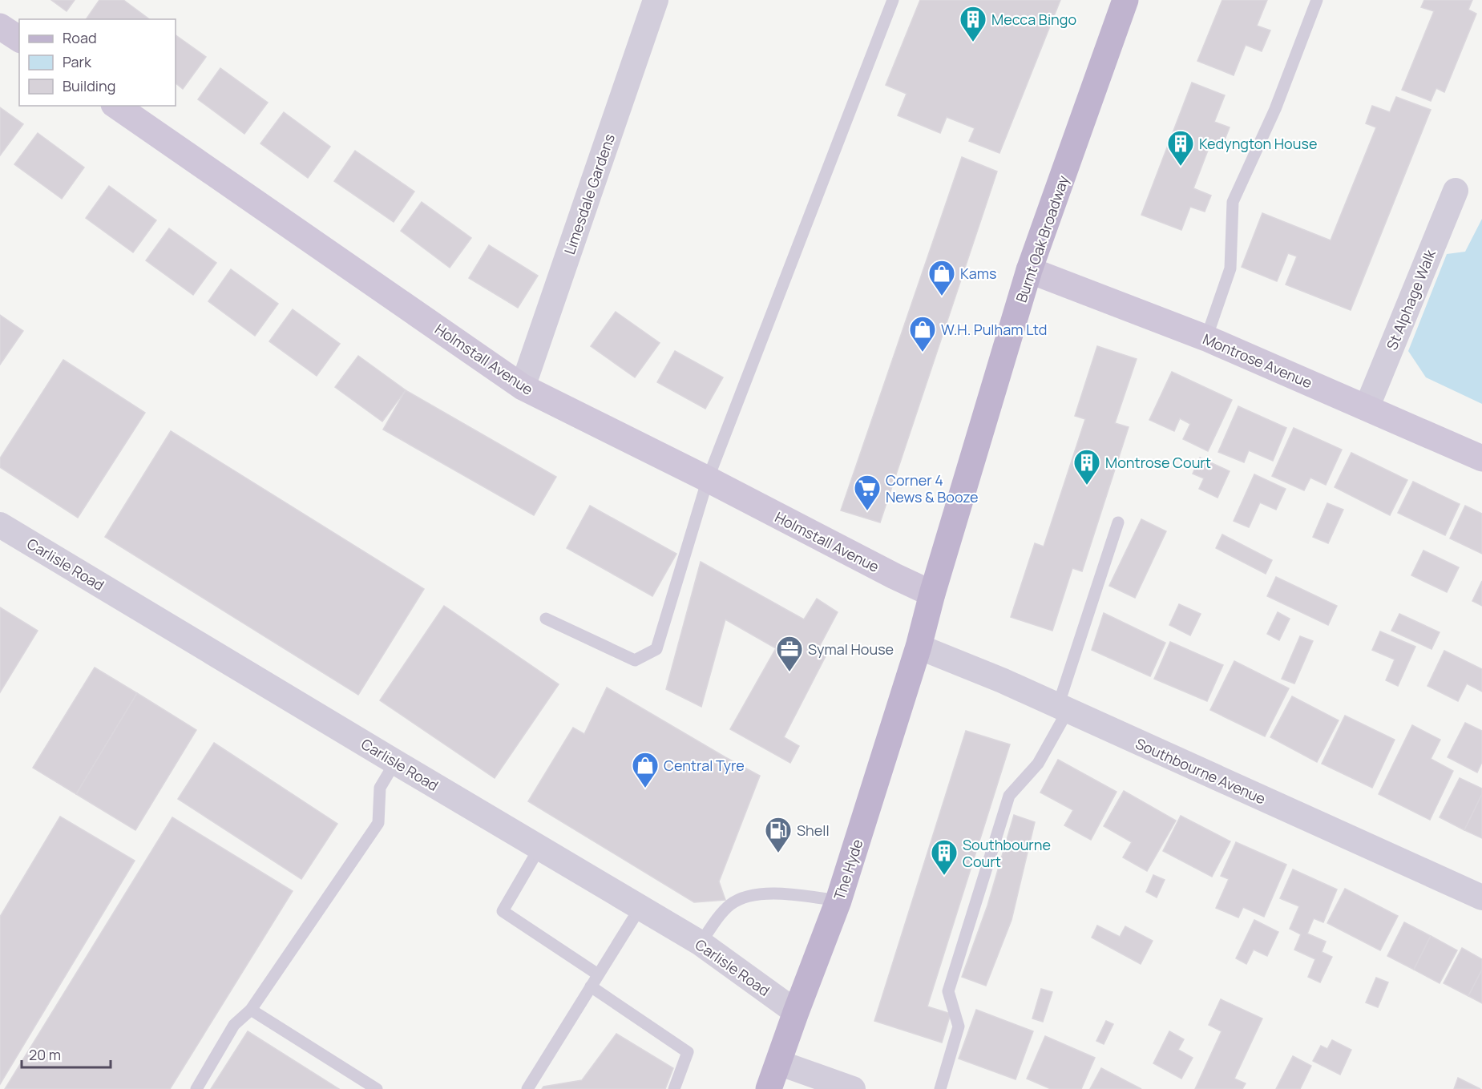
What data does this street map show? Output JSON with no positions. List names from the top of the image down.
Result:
{
  "streets": {
    "main road": ["Burnt Oak Broadway", "The Hyde"],
    "street": [
      "Limesdale Gardens",
      "St Alphage Walk",
      "Holmstall Avenue",
      "Montrose Avenue",
      "Carlisle Road",
      "Southbourne Avenue"
    ]
  },
  "crossings": [
    ["Limesdale Gardens", "Holmstall Avenue"],
    ["Burnt Oak Broadway", "Holmstall Avenue"],
    ["Burnt Oak Broadway", "Montrose Avenue"],
    ["Burnt Oak Broadway", "Southbourne Avenue"],
    ["Burnt Oak Broadway", "The Hyde"],
    ["St Alphage Walk", "Montrose Avenue"],
    ["Carlisle Road", "The Hyde"],
    ["Southbourne Avenue", "The Hyde"]
  ],
  "places": {
    "building": [
      "Mecca Bingo",
      "Kedyngton House",
      "Montrose Court",
      "Southbourne Court"
    ],
    "shop": ["Kams", "W.H. Pulham Ltd", "Central Tyre"],
    "supermarket": ["Corner 4 News & Booze"],
    "office": ["Symal House"],
    "fuel station": ["Shell"]
  },
  "legend": ["Road", "Park", "Building"],
  "scale_bar": "20 m"
}
